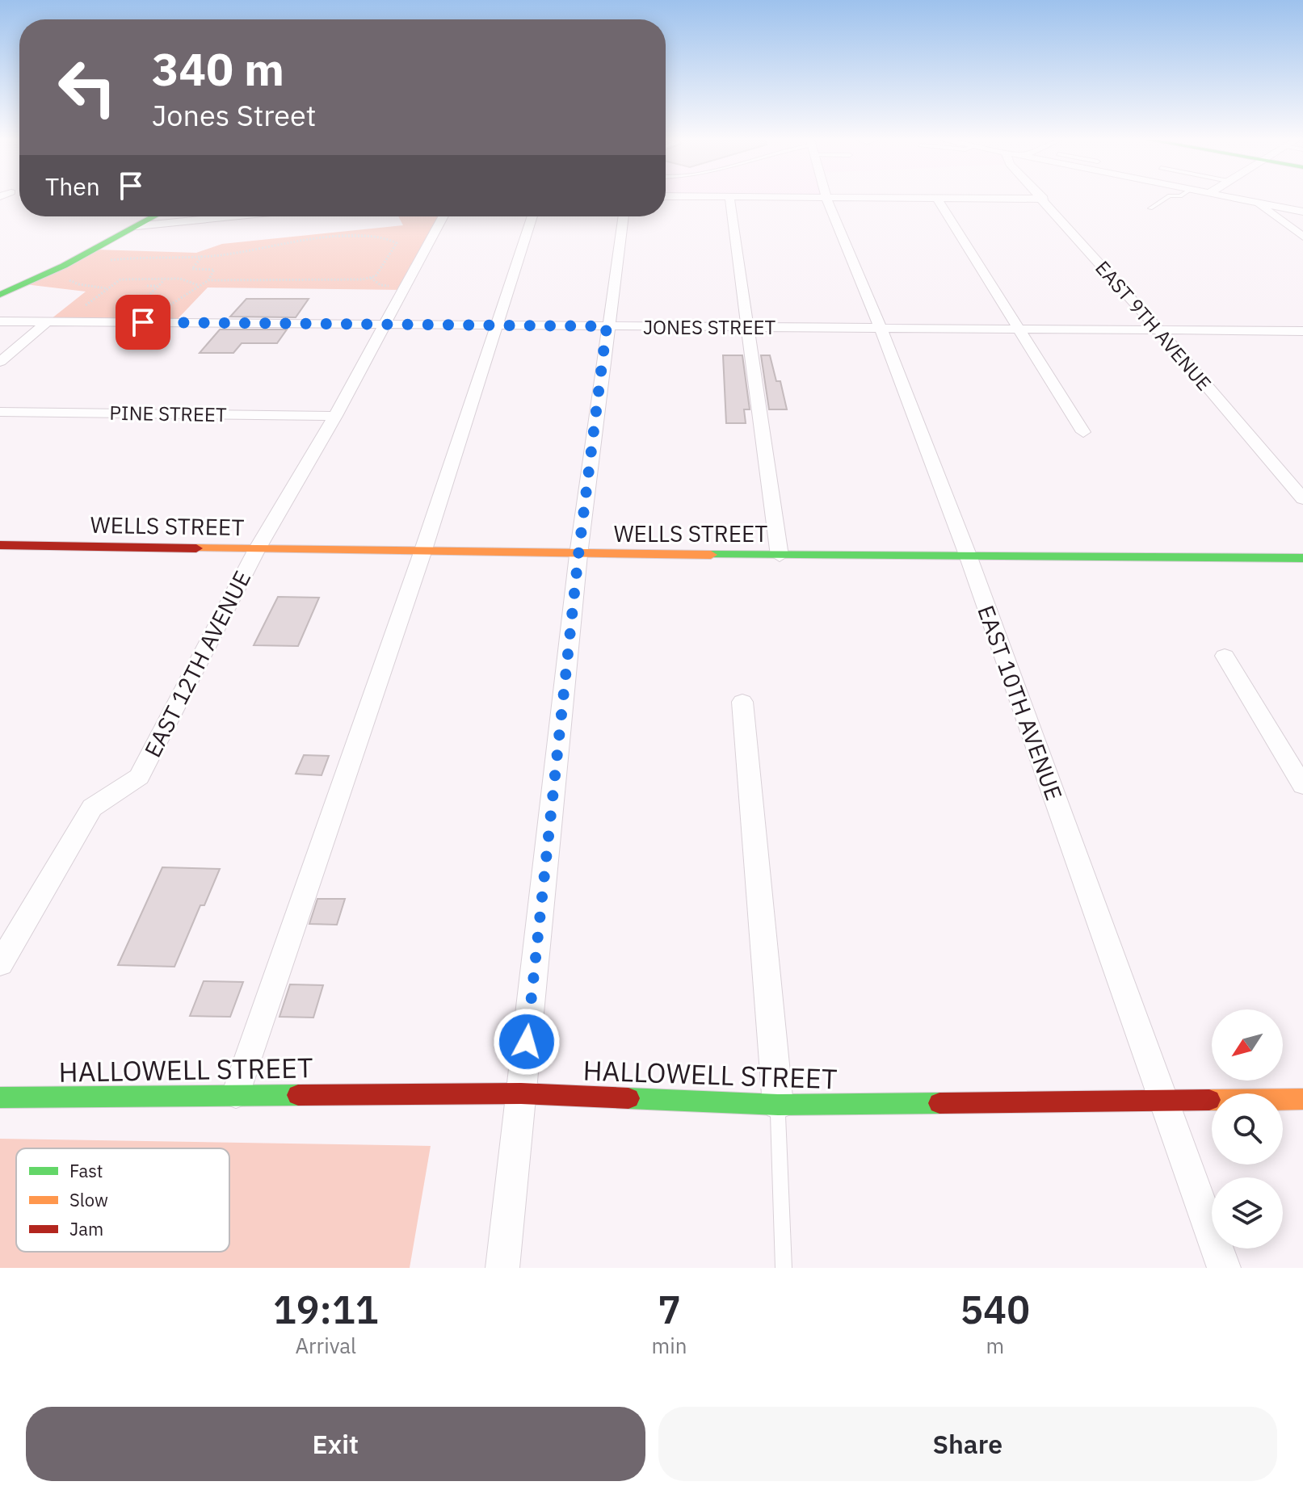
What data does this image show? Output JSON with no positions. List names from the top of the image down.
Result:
{
  "streets": {
    "street": [
      "EAST 9TH AVENUE",
      "JONES STREET",
      "PINE STREET",
      "WELLS STREET",
      "EAST 12TH AVENUE",
      "EAST 10TH AVENUE",
      "HALLOWELL STREET"
    ]
  },
  "crossings": [
    ["EAST 9TH AVENUE", "JONES STREET"],
    ["JONES STREET", "EAST 12TH AVENUE"],
    ["JONES STREET", "EAST 10TH AVENUE"],
    ["PINE STREET", "EAST 12TH AVENUE"],
    ["WELLS STREET", "EAST 12TH AVENUE"],
    ["WELLS STREET", "EAST 10TH AVENUE"],
    ["EAST 10TH AVENUE", "HALLOWELL STREET"]
  ],
  "legend": ["Fast", "Slow", "Jam"],
  "north": "bottom left",
  "page": {
    "turn": ["340 m", "Jones Street"],
    "then": "Then",
    "eta": [
      "19:11",
      "Arrival",
      "7",
      "min",
      "540",
      "m"
    ],
    "buttons": ["Exit", "Share"]
  }
}
